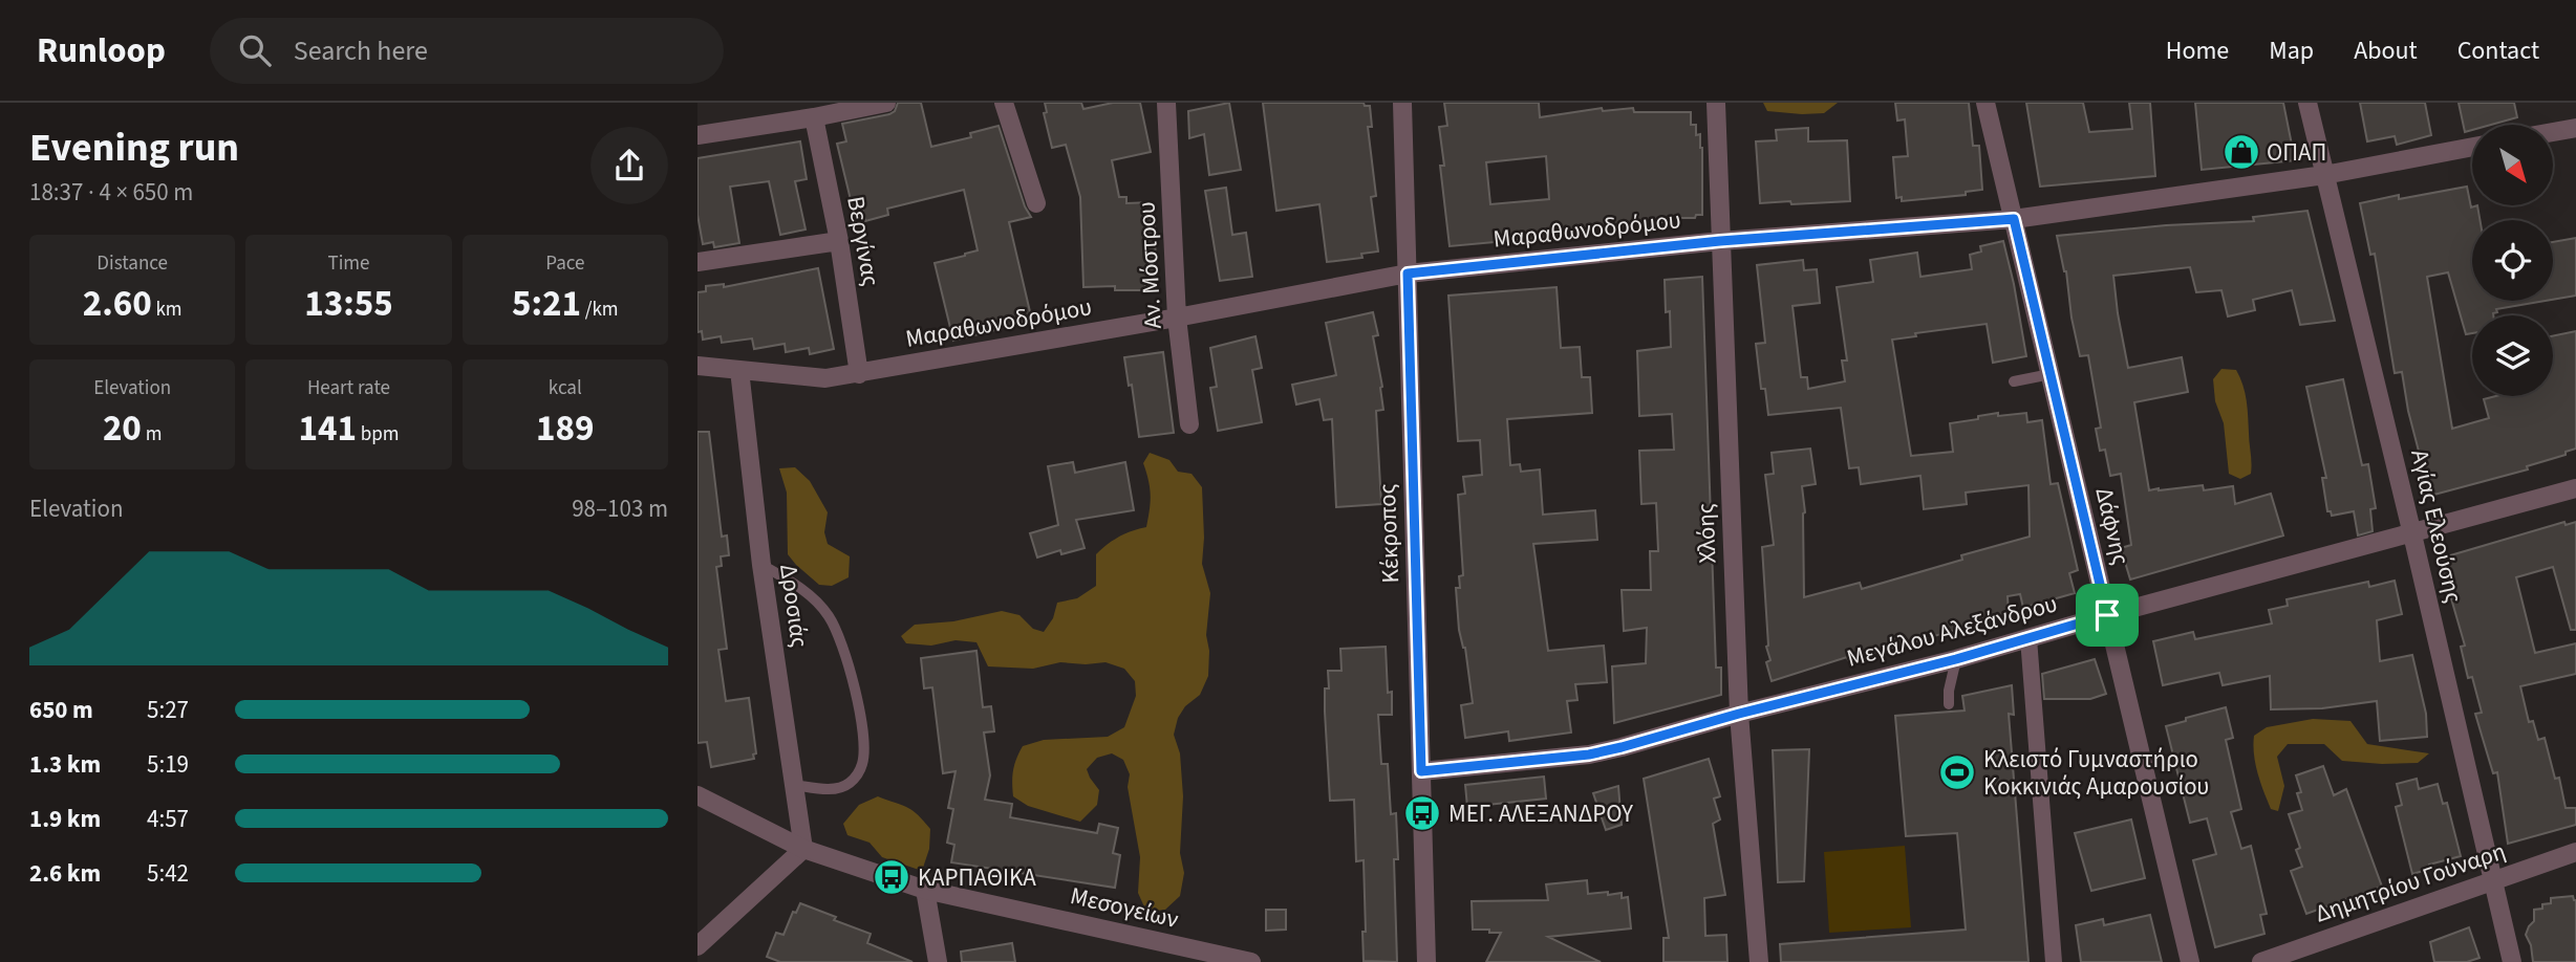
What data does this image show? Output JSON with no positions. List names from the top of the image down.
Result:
{
  "streets": {
    "street": [
      "Μαραθωνοδρόμου",
      "Βεργίνας",
      "Αν. Μόστρου",
      "Δάφνης",
      "Αγίας Ελεούσης",
      "Κέκροπος",
      "Χλόης",
      "Δροσιάς",
      "Μεγάλου Αλεξάνδρου",
      "Δημητρίου Γούναρη",
      "Μεσογείων"
    ]
  },
  "crossings": [
    ["Μαραθωνοδρόμου", "Βεργίνας"],
    ["Μαραθωνοδρόμου", "Αν. Μόστρου"],
    ["Μαραθωνοδρόμου", "Δάφνης"],
    ["Μαραθωνοδρόμου", "Αγίας Ελεούσης"],
    ["Μαραθωνοδρόμου", "Κέκροπος"],
    ["Μαραθωνοδρόμου", "Χλόης"],
    ["Μαραθωνοδρόμου", "Δροσιάς"],
    ["Δάφνης", "Μεγάλου Αλεξάνδρου"],
    ["Αγίας Ελεούσης", "Μεγάλου Αλεξάνδρου"],
    ["Αγίας Ελεούσης", "Δημητρίου Γούναρη"],
    ["Κέκροπος", "Μεγάλου Αλεξάνδρου"],
    ["Χλόης", "Μεγάλου Αλεξάνδρου"],
    ["Δροσιάς", "Μεσογείων"]
  ],
  "places": {
    "shop": ["ΟΠΑΠ"],
    "sports": ["Κλειστό Γυμναστήριο Κοκκινιάς Αμαρουσίου"],
    "bus stop": ["ΜΕΓ. ΑΛΕΞΑΝΔΡΟΥ", "ΚΑΡΠΑΘΙΚΑ"]
  },
  "north": "bottom right",
  "page": {
    "header": "Runloop",
    "search": "Search here",
    "nav": [
      "Home",
      "Map",
      "About",
      "Contact"
    ],
    "heading": ["Evening run", "18:37 · 4 × 650 m"],
    "stats": [
      ["Distance", "2.60 km"],
      ["Time", "13:55"],
      ["Pace", "5:21 /km"],
      ["Elevation", "20 m"],
      ["Heart rate", "141 bpm"],
      ["kcal", "189"]
    ],
    "chart": ["Elevation", "98–103 m"],
    "list": [
      {
        "name": "650 m",
        "note": "5:27"
      },
      {
        "name": "1.3 km",
        "note": "5:19"
      },
      {
        "name": "1.9 km",
        "note": "4:57"
      },
      {
        "name": "2.6 km",
        "note": "5:42"
      }
    ]
  }
}
